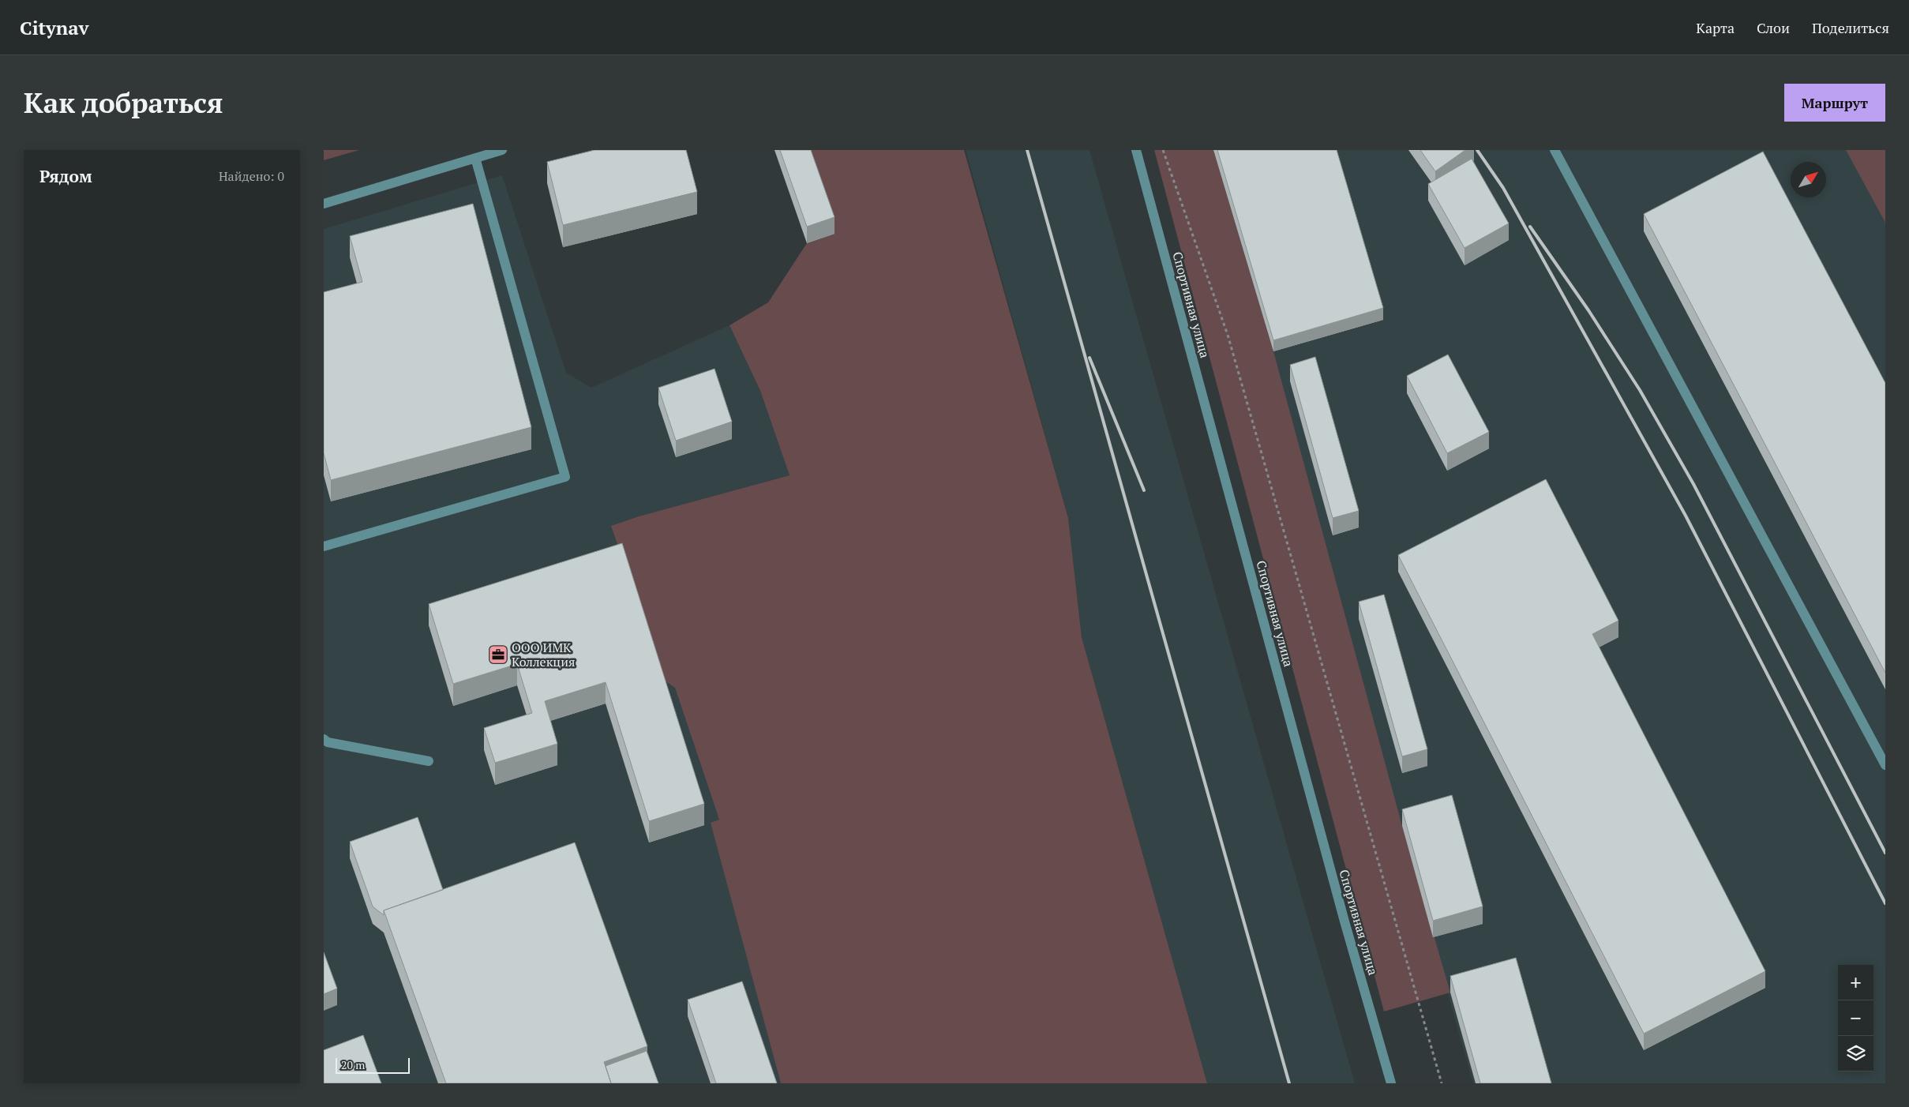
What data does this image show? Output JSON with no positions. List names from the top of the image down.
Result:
{
  "streets": {
    "street": ["Спортивная улица"]
  },
  "places": {
    "office": ["ООО ИМК Коллекция"]
  },
  "scale_bar": "20 m",
  "north": "top right",
  "page": {
    "header": "Citynav",
    "nav": ["Карта", "Слои", "Поделиться"],
    "buttons": "Маршрут",
    "title": "Как добраться",
    "heading": ["Рядом", "Найдено: 0"],
    "map_buttons": ["+", "−"],
    "scale": "20 m"
  }
}
